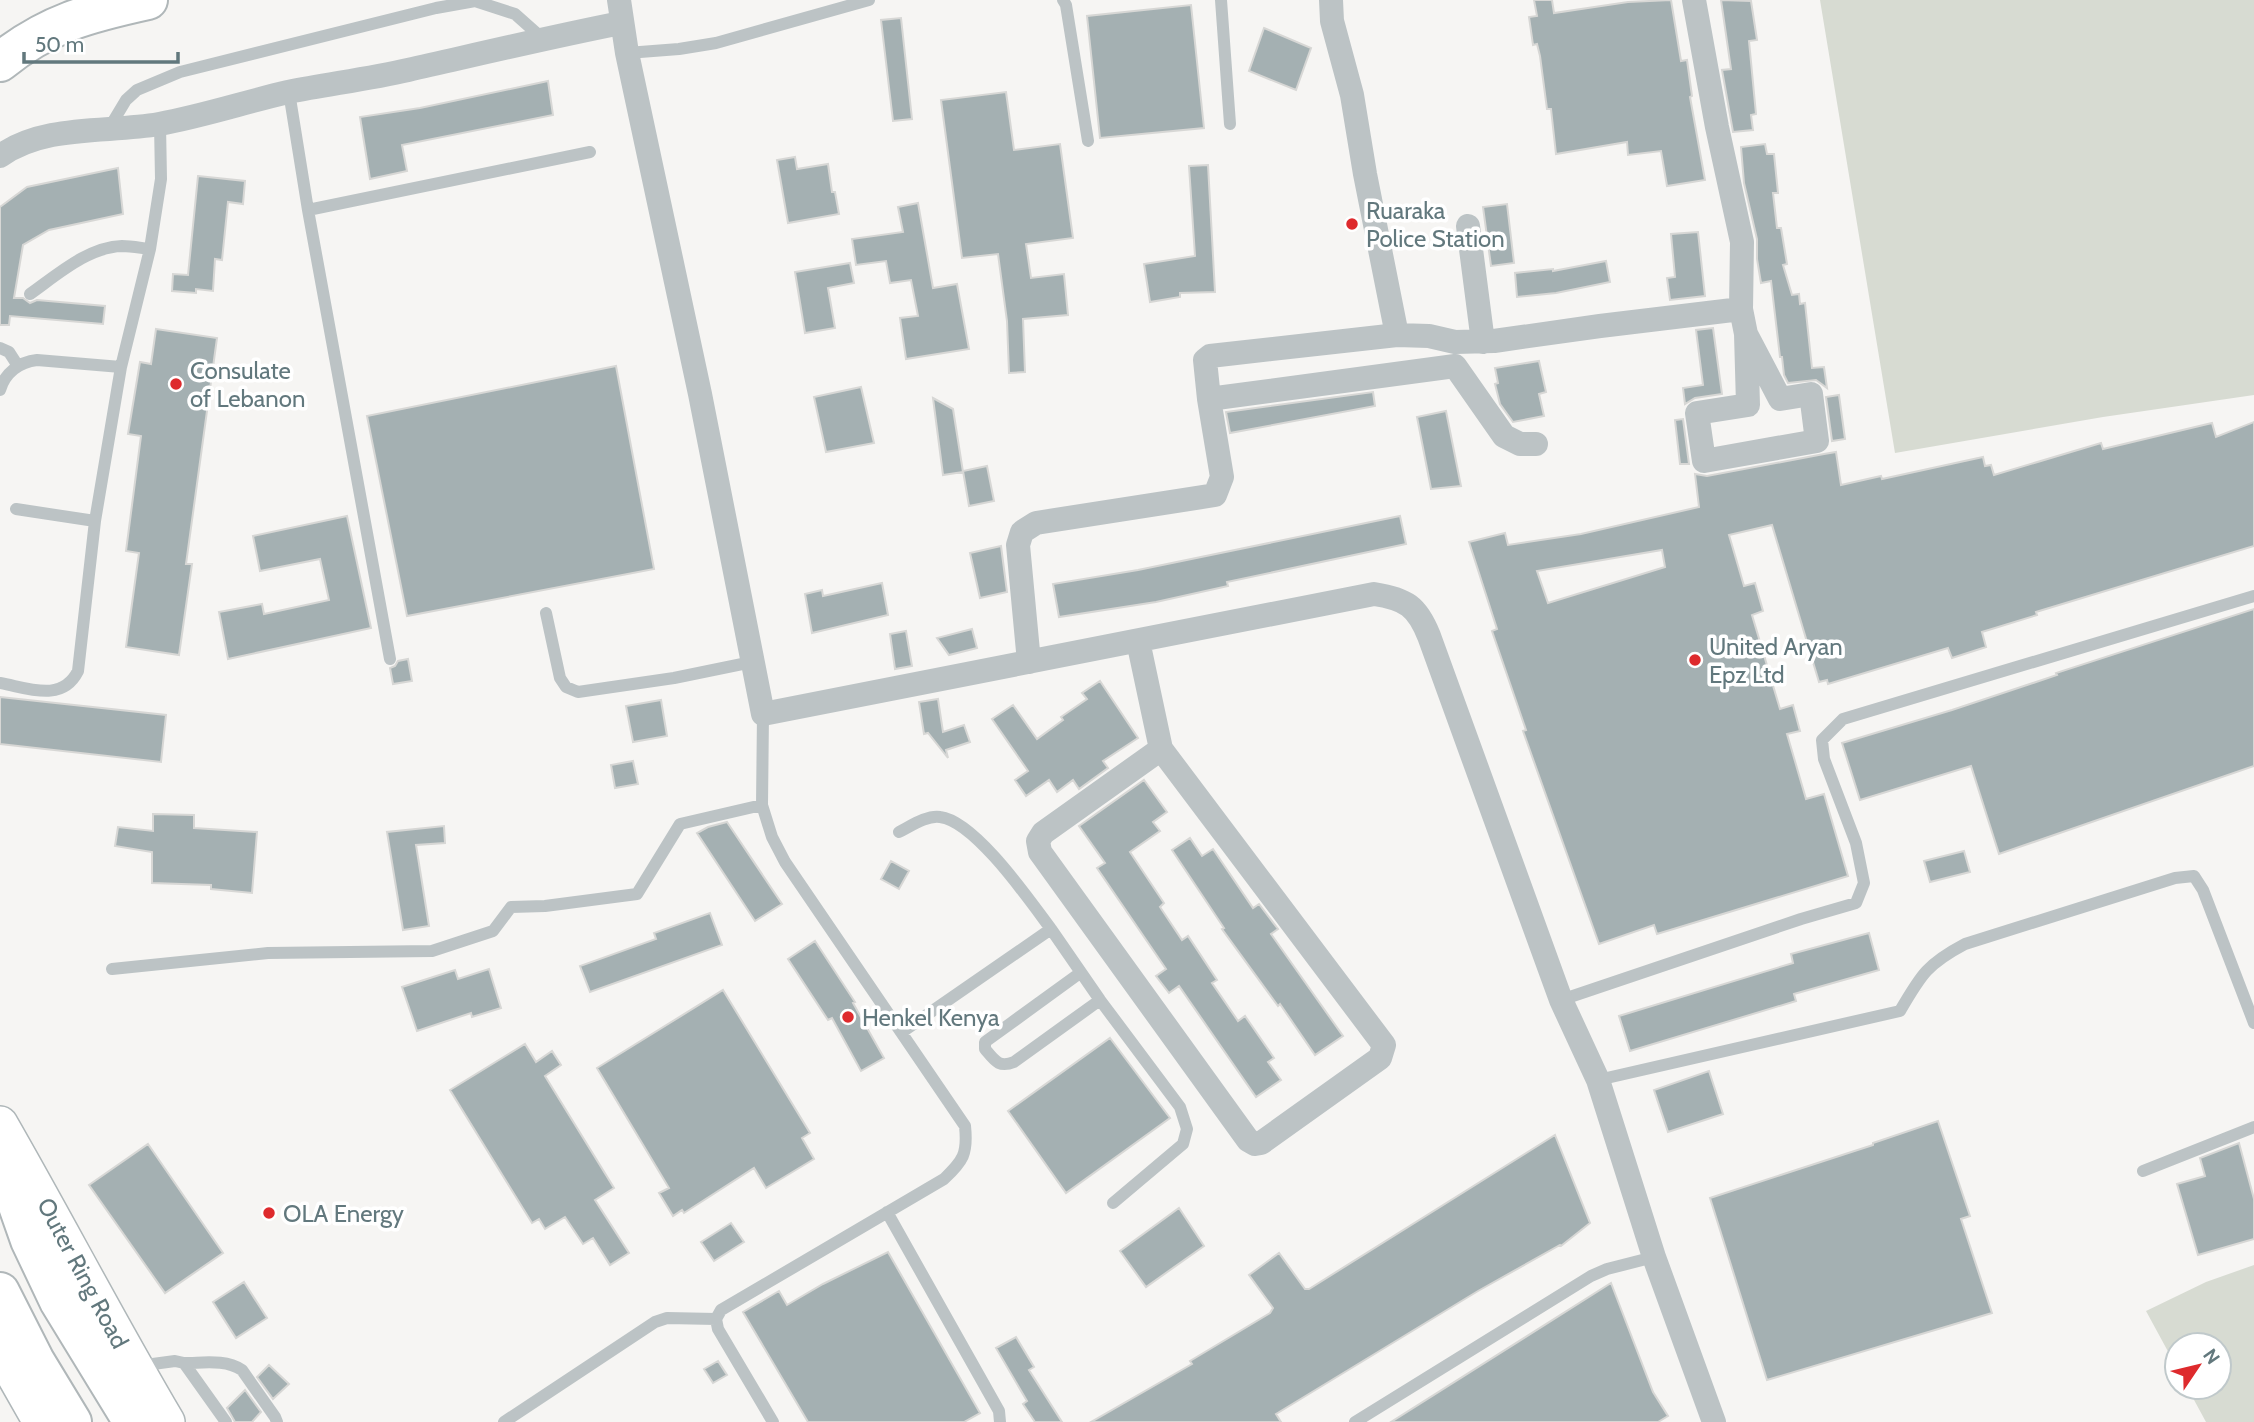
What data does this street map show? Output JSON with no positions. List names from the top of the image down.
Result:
{
  "streets": {
    "main road": ["Outer Ring Road"]
  },
  "places": [
    "Ruaraka Police Station",
    "Consulate of Lebanon",
    "United Aryan Epz Ltd",
    "Henkel Kenya",
    "OLA Energy"
  ],
  "scale_bar": "50 m",
  "north": "top right"
}
